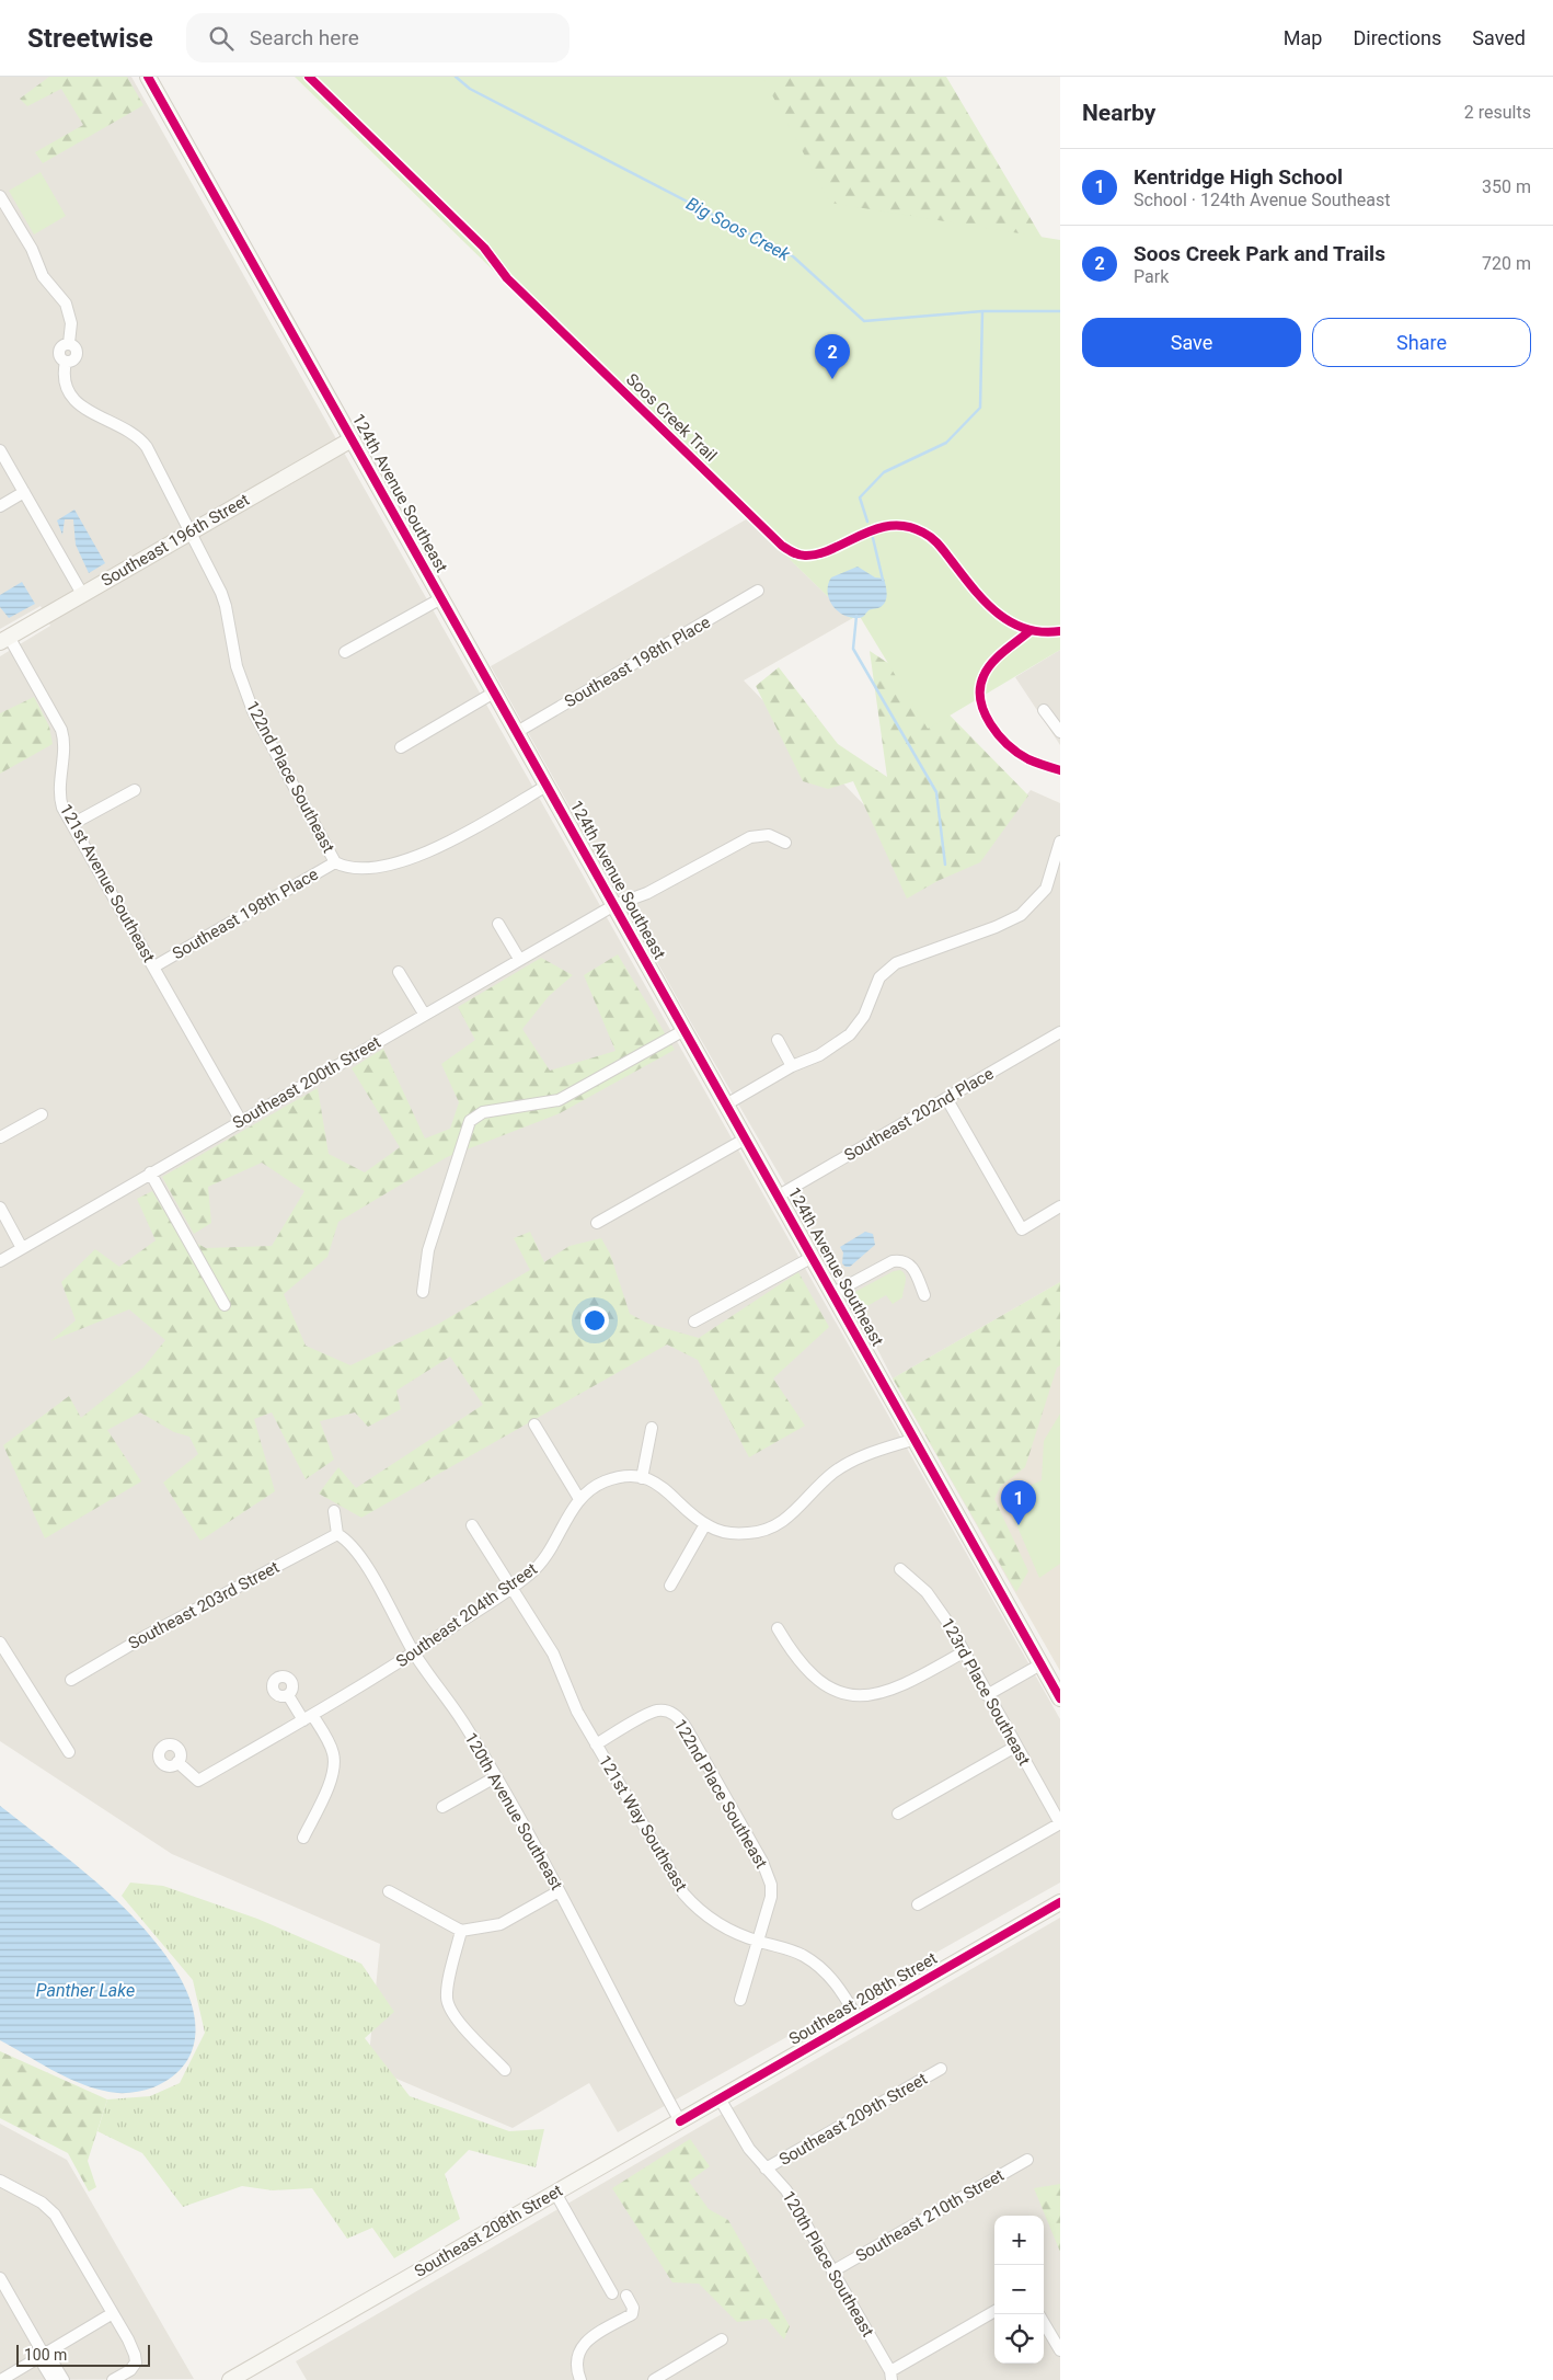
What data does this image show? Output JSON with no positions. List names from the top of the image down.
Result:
{
  "streets": {
    "street": [
      "124th Avenue Southeast",
      "Southeast 196th Street",
      "Southeast 198th Place",
      "122nd Place Southeast",
      "121st Avenue Southeast",
      "Southeast 200th Street",
      "Southeast 202nd Place",
      "Southeast 203rd Street",
      "Southeast 204th Street",
      "123rd Place Southeast",
      "120th Avenue Southeast",
      "121st Way Southeast",
      "Southeast 208th Street",
      "Southeast 209th Street",
      "Southeast 210th Street",
      "120th Place Southeast"
    ],
    "cycle path": ["Soos Creek Trail"]
  },
  "crossings": [
    ["124th Avenue Southeast", "Southeast 196th Street"],
    ["124th Avenue Southeast", "Southeast 198th Place"],
    ["124th Avenue Southeast", "Southeast 200th Street"],
    ["124th Avenue Southeast", "Southeast 202nd Place"],
    ["124th Avenue Southeast", "Southeast 204th Street"],
    ["Southeast 196th Street", "122nd Place Southeast"],
    ["Southeast 196th Street", "121st Avenue Southeast"],
    ["Southeast 198th Place", "122nd Place Southeast"],
    ["Southeast 198th Place", "121st Avenue Southeast"],
    ["122nd Place Southeast", "121st Way Southeast"],
    ["121st Avenue Southeast", "Southeast 200th Street"],
    ["Southeast 203rd Street", "120th Avenue Southeast"],
    ["Southeast 204th Street", "120th Avenue Southeast"],
    ["Southeast 204th Street", "121st Way Southeast"],
    ["120th Avenue Southeast", "Southeast 208th Street"],
    ["121st Way Southeast", "Southeast 208th Street"],
    ["Southeast 208th Street", "120th Place Southeast"],
    ["Southeast 209th Street", "120th Place Southeast"],
    ["Southeast 210th Street", "120th Place Southeast"]
  ],
  "water": ["Big Soos Creek", "Panther Lake"],
  "scale_bar": "100 m",
  "page": {
    "header": "Streetwise",
    "search": "Search here",
    "nav": ["Map", "Directions", "Saved"],
    "heading": ["Nearby", "2 results"],
    "list": [
      {
        "mark": "1",
        "name": "Kentridge High School",
        "note": "School · 124th Avenue Southeast",
        "value": "350 m"
      },
      {
        "mark": "2",
        "name": "Soos Creek Park and Trails",
        "note": "Park",
        "value": "720 m"
      }
    ],
    "buttons": ["Save", "Share"],
    "pins": ["2", "1"],
    "map_buttons": ["+", "−"],
    "scale": "100 m"
  }
}
